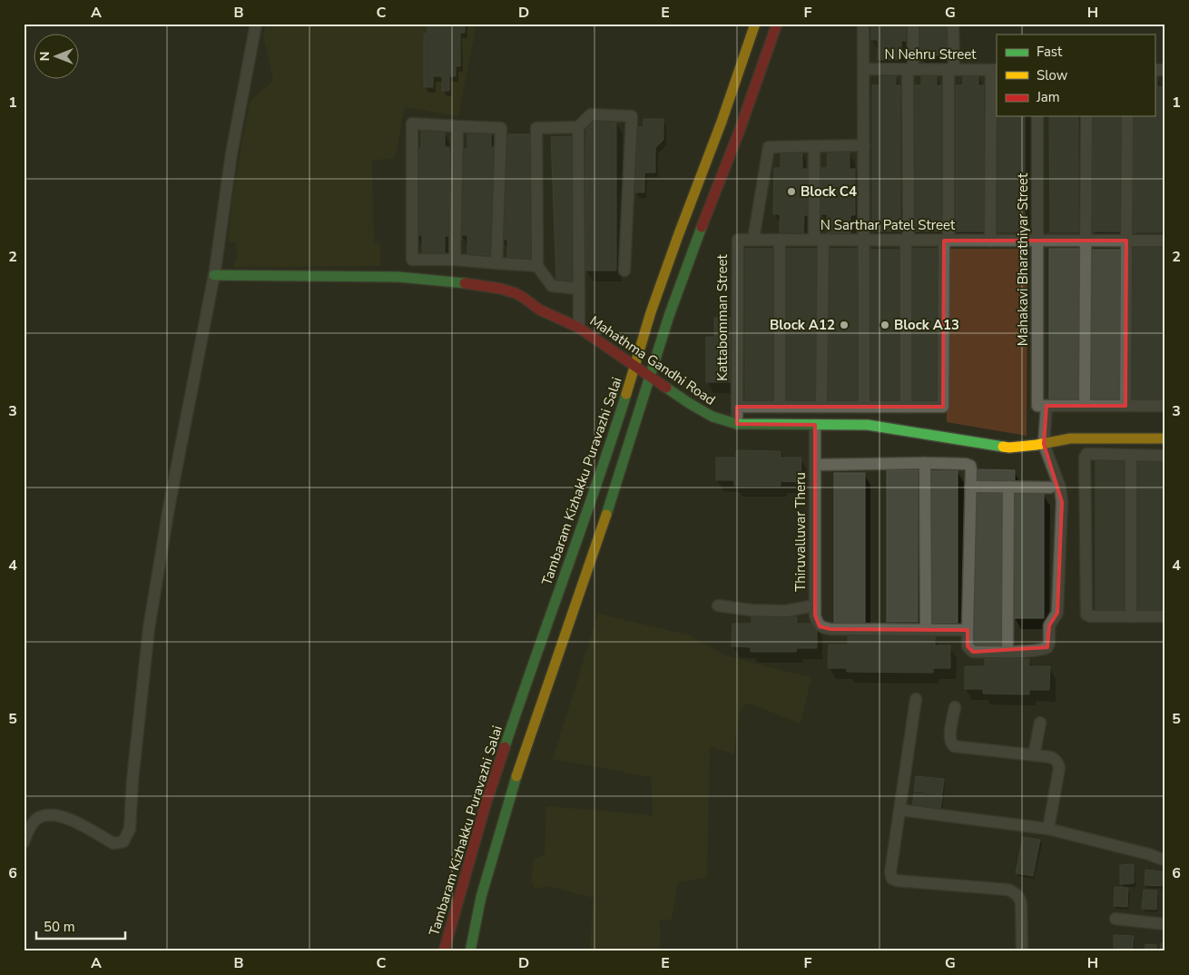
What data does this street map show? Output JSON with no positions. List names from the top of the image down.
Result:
{
  "streets": {
    "main road": ["Mahathma Gandhi Road", "Tambaram Kizhakku Puravazhi Salai"],
    "street": [
      "N Nehru Street",
      "N Sarthar Patel Street",
      "Mahakavi Bharathiyar Street",
      "Kattabomman Street",
      "Thiruvalluvar Theru"
    ]
  },
  "crossings": [
    ["N Sarthar Patel Street", "Mahakavi Bharathiyar Street"],
    ["N Sarthar Patel Street", "Kattabomman Street"],
    ["Mahakavi Bharathiyar Street", "Mahathma Gandhi Road"],
    ["Kattabomman Street", "Mahathma Gandhi Road"],
    ["Mahathma Gandhi Road", "Tambaram Kizhakku Puravazhi Salai"],
    ["Mahathma Gandhi Road", "Thiruvalluvar Theru"]
  ],
  "places": ["Block C4", "Block A12", "Block A13"],
  "legend": ["Fast", "Slow", "Jam"],
  "scale_bar": "50 m",
  "north": "left",
  "grid": {
    "columns": [
      "A",
      "B",
      "C",
      "D",
      "E",
      "F",
      "G",
      "H"
    ],
    "rows": [
      "1",
      "2",
      "3",
      "4",
      "5",
      "6"
    ]
  }
}
